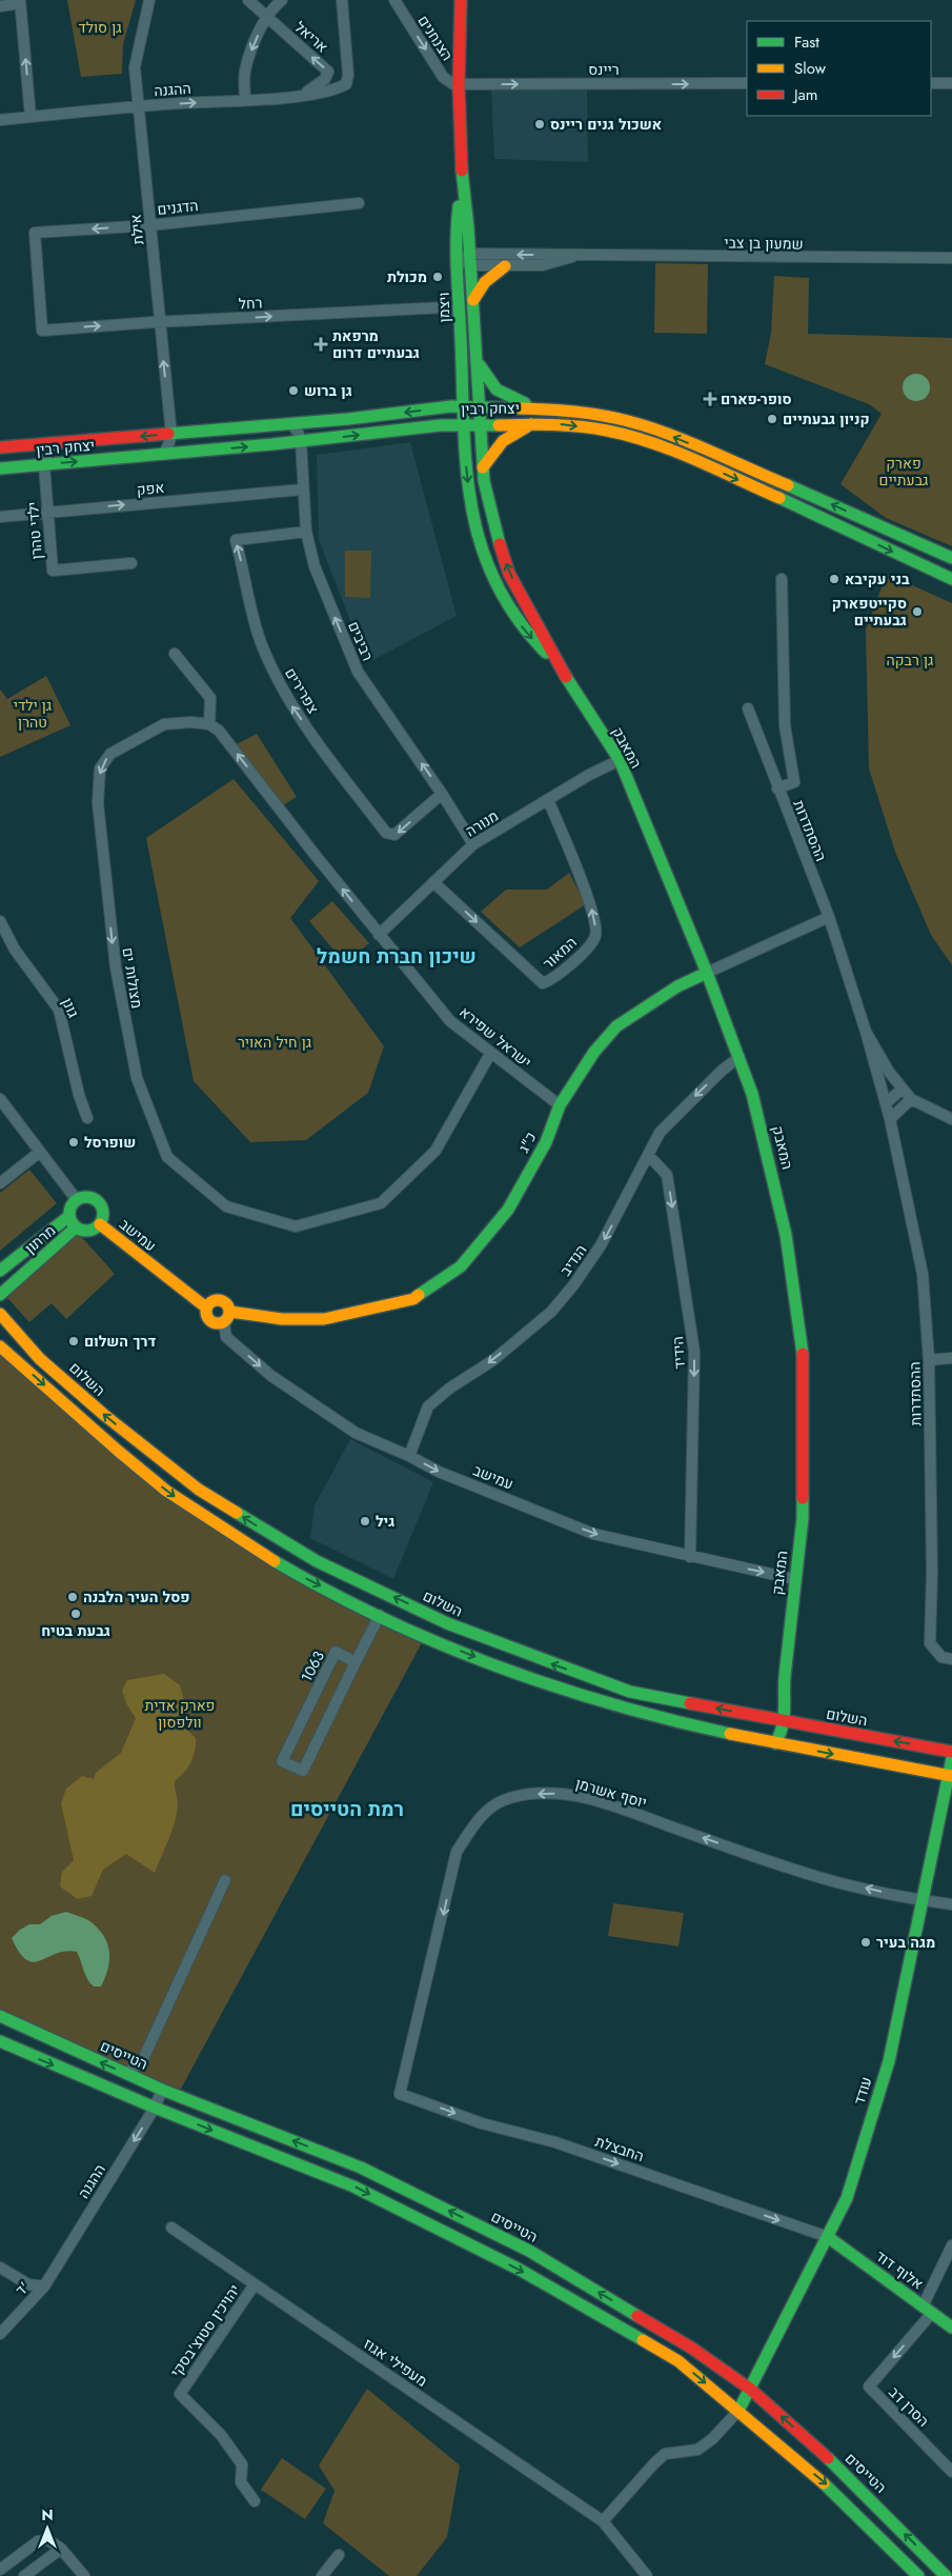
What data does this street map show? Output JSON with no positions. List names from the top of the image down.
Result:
{
  "streets": {
    "main road": [
      "ויצמן",
      "יצחק רבין",
      "המאבק",
      "כ\"ג",
      "עמישב",
      "מרתון",
      "השלום",
      "הטייסים",
      "עודד",
      "אלוף דוד"
    ],
    "street": [
      "אריאל",
      "הצנחנים",
      "ריינס",
      "ההגנה",
      "הדגנים",
      "אילת",
      "שמעון בן צבי",
      "רחל",
      "אפק",
      "ילדי טהרן",
      "רביבים",
      "צפרירים",
      "מנורה",
      "ההסתדרות",
      "המאור",
      "מצולות ים",
      "גונן",
      "ישראל שפירא",
      "הנדיב",
      "הידיד",
      "1063",
      "יוסף אשרמן",
      "החבצלת",
      "ד'",
      "יהויכין סטוצ'בסקי",
      "מעפילי אגוז",
      "הסרן דב"
    ]
  },
  "crossings": [
    ["אריאל", "ההגנה"],
    ["הצנחנים", "ריינס"],
    ["הצנחנים", "ויצמן"],
    ["ריינס", "ויצמן"],
    ["ההגנה", "אילת"],
    ["ההגנה", "הטייסים"],
    ["ההגנה", "ד'"],
    ["הדגנים", "אילת"],
    ["הדגנים", "רחל"],
    ["אילת", "רחל"],
    ["אילת", "יצחק רבין"],
    ["שמעון בן צבי", "ויצמן"],
    ["רחל", "ויצמן"],
    ["ויצמן", "יצחק רבין"],
    ["ויצמן", "המאבק"],
    ["יצחק רבין", "ילדי טהרן"],
    ["יצחק רבין", "רביבים"],
    ["יצחק רבין", "המאבק"],
    ["אפק", "ילדי טהרן"],
    ["אפק", "רביבים"],
    ["רביבים", "צפרירים"],
    ["רביבים", "מנורה"],
    ["המאבק", "מנורה"],
    ["המאבק", "כ\"ג"],
    ["המאבק", "עמישב"],
    ["המאבק", "הנדיב"],
    ["המאבק", "השלום"],
    ["מנורה", "המאור"],
    ["מנורה", "ישראל שפירא"],
    ["ההסתדרות", "כ\"ג"],
    ["מצולות ים", "ישראל שפירא"],
    ["ישראל שפירא", "כ\"ג"],
    ["כ\"ג", "עמישב"],
    ["עמישב", "מרתון"],
    ["עמישב", "הנדיב"],
    ["עמישב", "הידיד"],
    ["הנדיב", "הידיד"],
    ["יוסף אשרמן", "עודד"],
    ["יוסף אשרמן", "החבצלת"],
    ["הטייסים", "עודד"],
    ["עודד", "החבצלת"],
    ["עודד", "אלוף דוד"],
    ["החבצלת", "אלוף דוד"],
    ["אלוף דוד", "הסרן דב"],
    ["יהויכין סטוצ'בסקי", "מעפילי אגוז"]
  ],
  "one_way": [
    "הצנחנים",
    "ריינס",
    "רחל",
    "אפק",
    "רביבים",
    "עמישב",
    "הנדיב",
    "הידיד",
    "החבצלת"
  ],
  "districts": ["שיכון חברת חשמל", "רמת הטייסים"],
  "parks": [
    "גן סולד",
    "פארק גבעתיים",
    "גן רבקה",
    "גן ילדי טהרן",
    "גן חיל האויר",
    "פארק אדית וולפסון"
  ],
  "places": {
    "other": [
      "אשכול גנים ריינס",
      "מכולת",
      "גן ברוש",
      "קניון גבעתיים",
      "בני עקיבא",
      "סקייטפארק גבעתיים",
      "שופרסל",
      "דרך השלום",
      "גיל",
      "פסל העיר הלבנה",
      "גבעת בטיח",
      "מגה בעיר"
    ],
    "health": ["מרפאת גבעתיים דרום", "סופר-פארם"]
  },
  "legend": ["Fast", "Slow", "Jam"],
  "north": "top"
}
